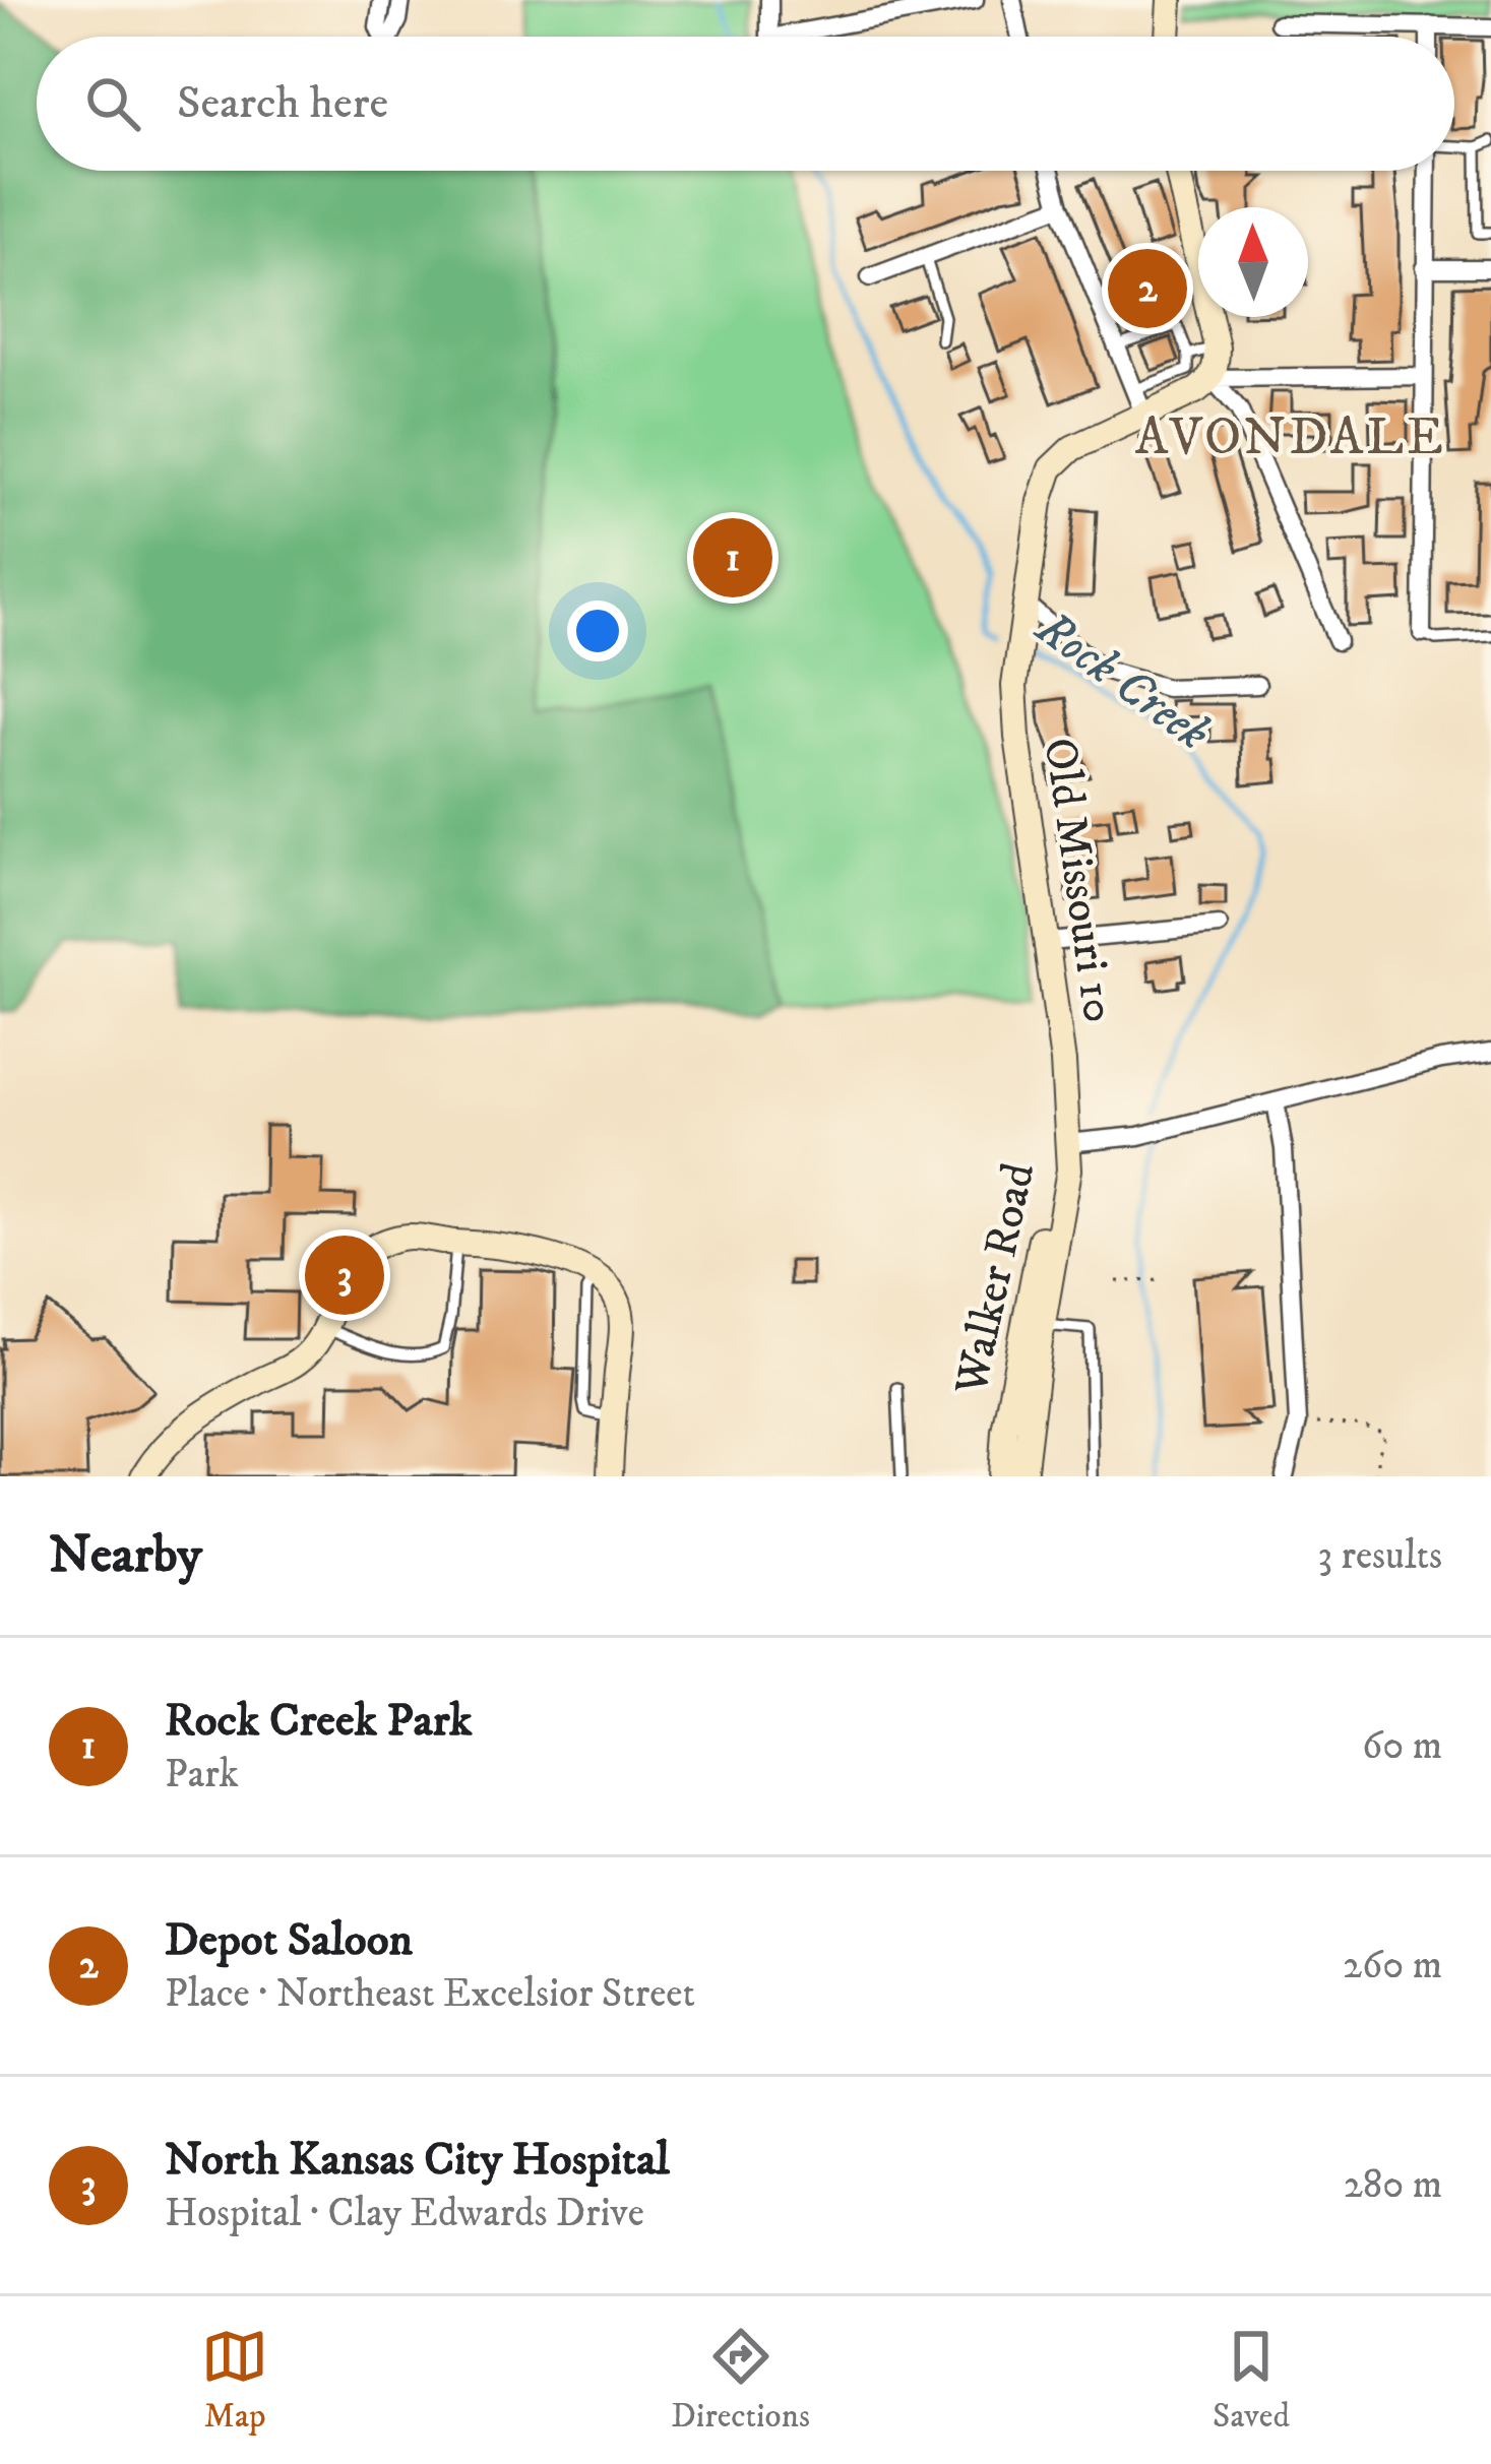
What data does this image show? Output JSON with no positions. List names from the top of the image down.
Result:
{
  "streets": {
    "street": ["Old Missouri 10", "Walker Road"]
  },
  "crossings": [
    ["Old Missouri 10", "Walker Road"]
  ],
  "districts": ["AVONDALE"],
  "water": ["Rock Creek"],
  "north": "top",
  "page": {
    "search": "Search here",
    "pins": ["2", "1", "3"],
    "heading": ["Nearby", "3 results"],
    "list": [
      {
        "mark": "1",
        "name": "Rock Creek Park",
        "note": "Park",
        "value": "60 m"
      },
      {
        "mark": "2",
        "name": "Depot Saloon",
        "note": "Place · Northeast Excelsior Street",
        "value": "260 m"
      },
      {
        "mark": "3",
        "name": "North Kansas City Hospital",
        "note": "Hospital · Clay Edwards Drive",
        "value": "280 m"
      }
    ],
    "nav": ["Map", "Directions", "Saved"]
  }
}
